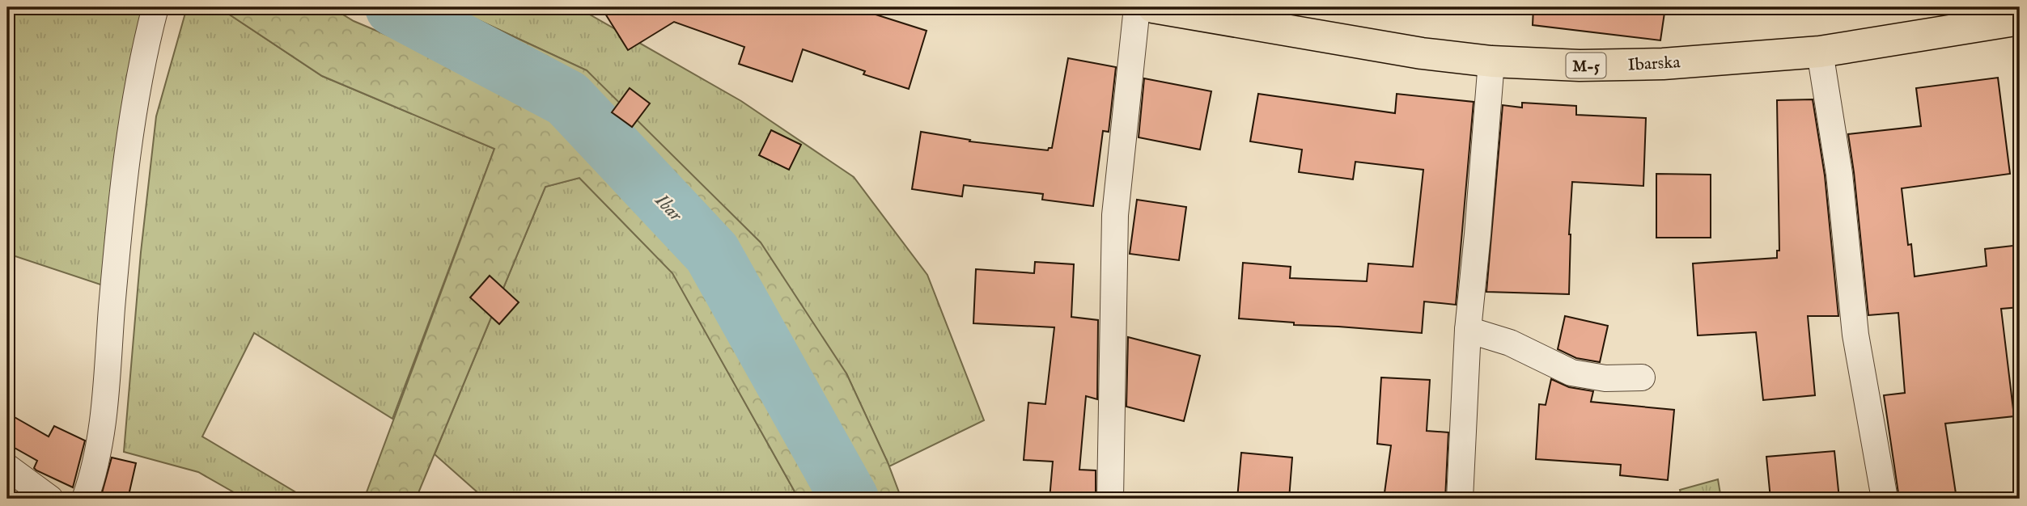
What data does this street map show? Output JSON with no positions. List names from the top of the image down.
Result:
{
  "streets": {
    "main road": ["Ibarska", "M-5"]
  },
  "water": ["Ibar"]
}
